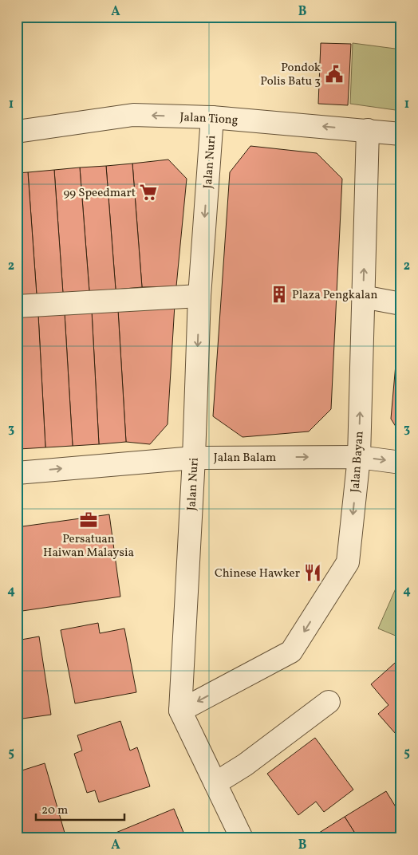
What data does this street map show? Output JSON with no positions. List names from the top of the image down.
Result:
{
  "streets": {
    "street": [
      "Jalan Tiong",
      "Jalan Nuri",
      "Jalan Balam",
      "Jalan Bayan"
    ]
  },
  "crossings": [
    ["Jalan Tiong", "Jalan Nuri"],
    ["Jalan Tiong", "Jalan Bayan"],
    ["Jalan Nuri", "Jalan Balam"],
    ["Jalan Nuri", "Jalan Bayan"],
    ["Jalan Balam", "Jalan Bayan"]
  ],
  "one_way": ["Jalan Nuri"],
  "places": {
    "public building": ["Pondok Polis Batu 3"],
    "supermarket": ["99 Speedmart"],
    "building": ["Plaza Pengkalan"],
    "office": ["Persatuan Haiwan Malaysia"],
    "restaurant": ["Chinese Hawker"]
  },
  "scale_bar": "20 m",
  "grid": {
    "columns": ["A", "B"],
    "rows": [
      "1",
      "2",
      "3",
      "4",
      "5"
    ]
  }
}
